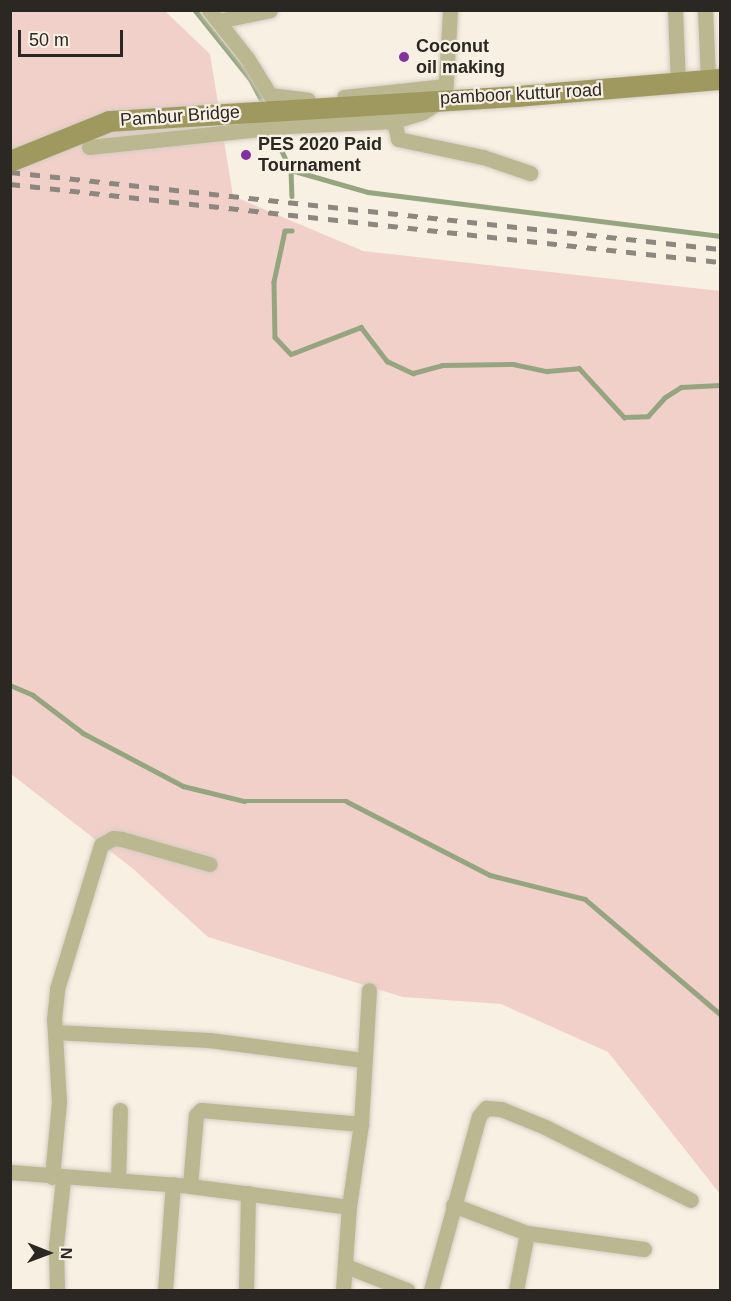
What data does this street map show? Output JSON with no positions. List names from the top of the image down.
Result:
{
  "streets": {
    "main road": ["pamboor kuttur road", "Pambur Bridge"]
  },
  "crossings": [
    ["pamboor kuttur road", "Pambur Bridge"]
  ],
  "places": ["Coconut oil making", "PES 2020 Paid Tournament"],
  "scale_bar": "50 m",
  "north": "right"
}
